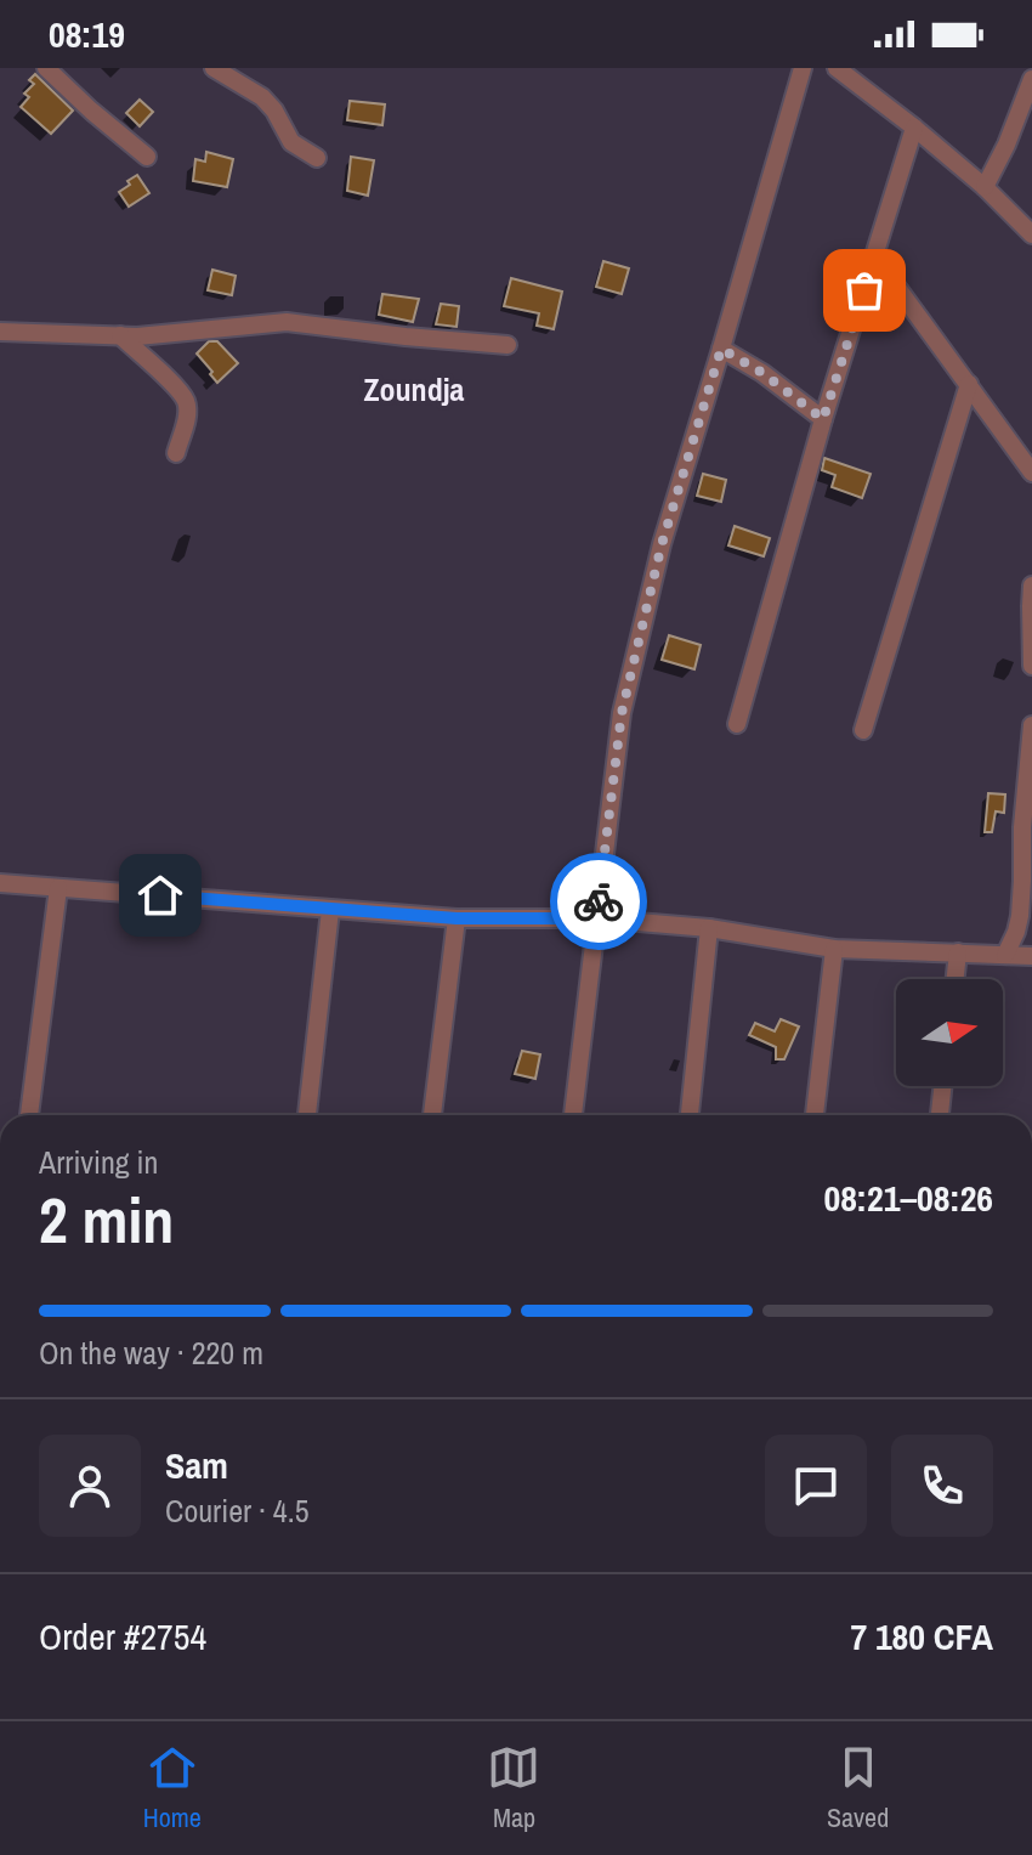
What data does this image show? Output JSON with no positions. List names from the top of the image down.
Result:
{
  "districts": ["Zoundja"],
  "north": "right",
  "page": {
    "status": "08:19",
    "heading": ["2 min", "Arriving in", "08:21–08:26"],
    "panel": [
      "Sam",
      "Courier · 4.5",
      "Order #2754",
      "7 180 CFA"
    ],
    "bar": "On the way · 220 m",
    "tabs": ["Home", "Map", "Saved"]
  }
}
